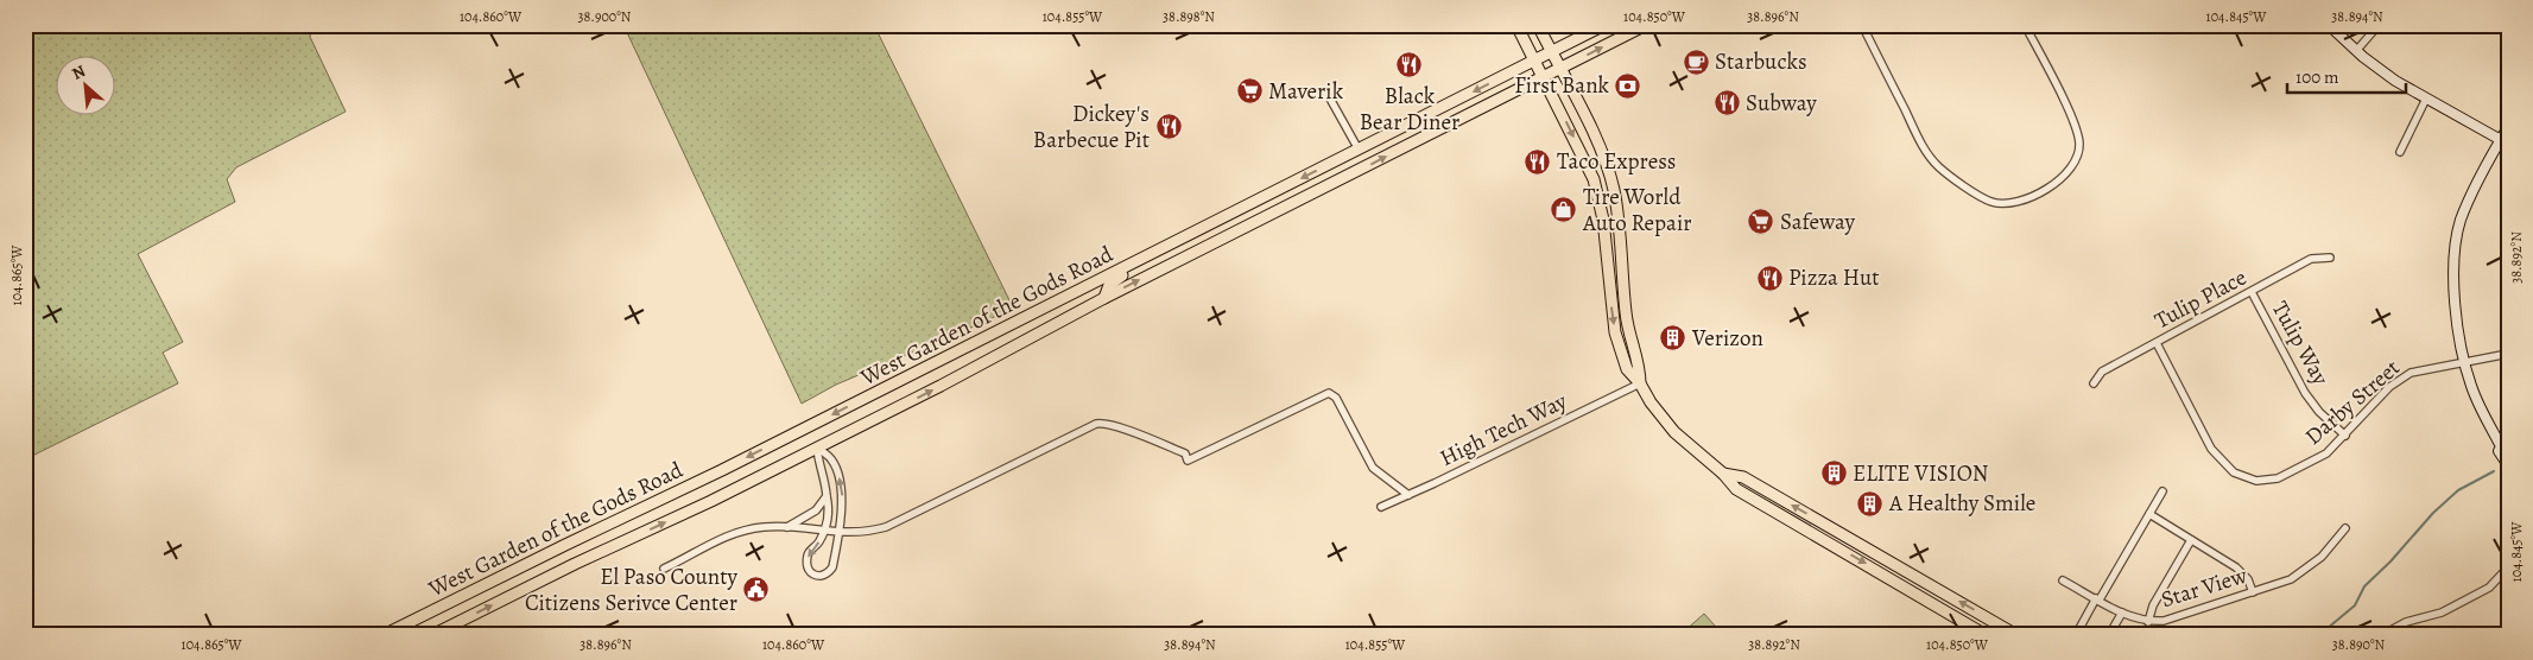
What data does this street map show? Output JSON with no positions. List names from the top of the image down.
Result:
{
  "streets": {
    "main road": ["West Garden of the Gods Road"],
    "street": [
      "Tulip Place",
      "Tulip Way",
      "Darby Street",
      "High Tech Way",
      "Star View"
    ]
  },
  "crossings": [
    ["Tulip Place", "Tulip Way"],
    ["Tulip Place", "Darby Street"],
    ["Tulip Way", "Darby Street"]
  ],
  "places": {
    "cafe": ["Starbucks"],
    "restaurant": [
      "Black Bear Diner",
      "Subway",
      "Dickey's Barbecue Pit",
      "Taco Express",
      "Pizza Hut"
    ],
    "bank": ["First Bank"],
    "supermarket": ["Maverik", "Safeway"],
    "shop": ["Tire World Auto Repair"],
    "building": ["Verizon", "ELITE VISION", "A Healthy Smile"],
    "public building": ["El Paso County Citizens Serivce Center"]
  },
  "scale_bar": "100 m",
  "north": "top left",
  "coordinates": [
    "104.860°W",
    "38.900°N",
    "104.855°W",
    "38.898°N",
    "104.850°W",
    "38.896°N",
    "104.845°W",
    "38.894°N",
    "38.892°N",
    "104.865°W",
    "38.890°N"
  ]
}
